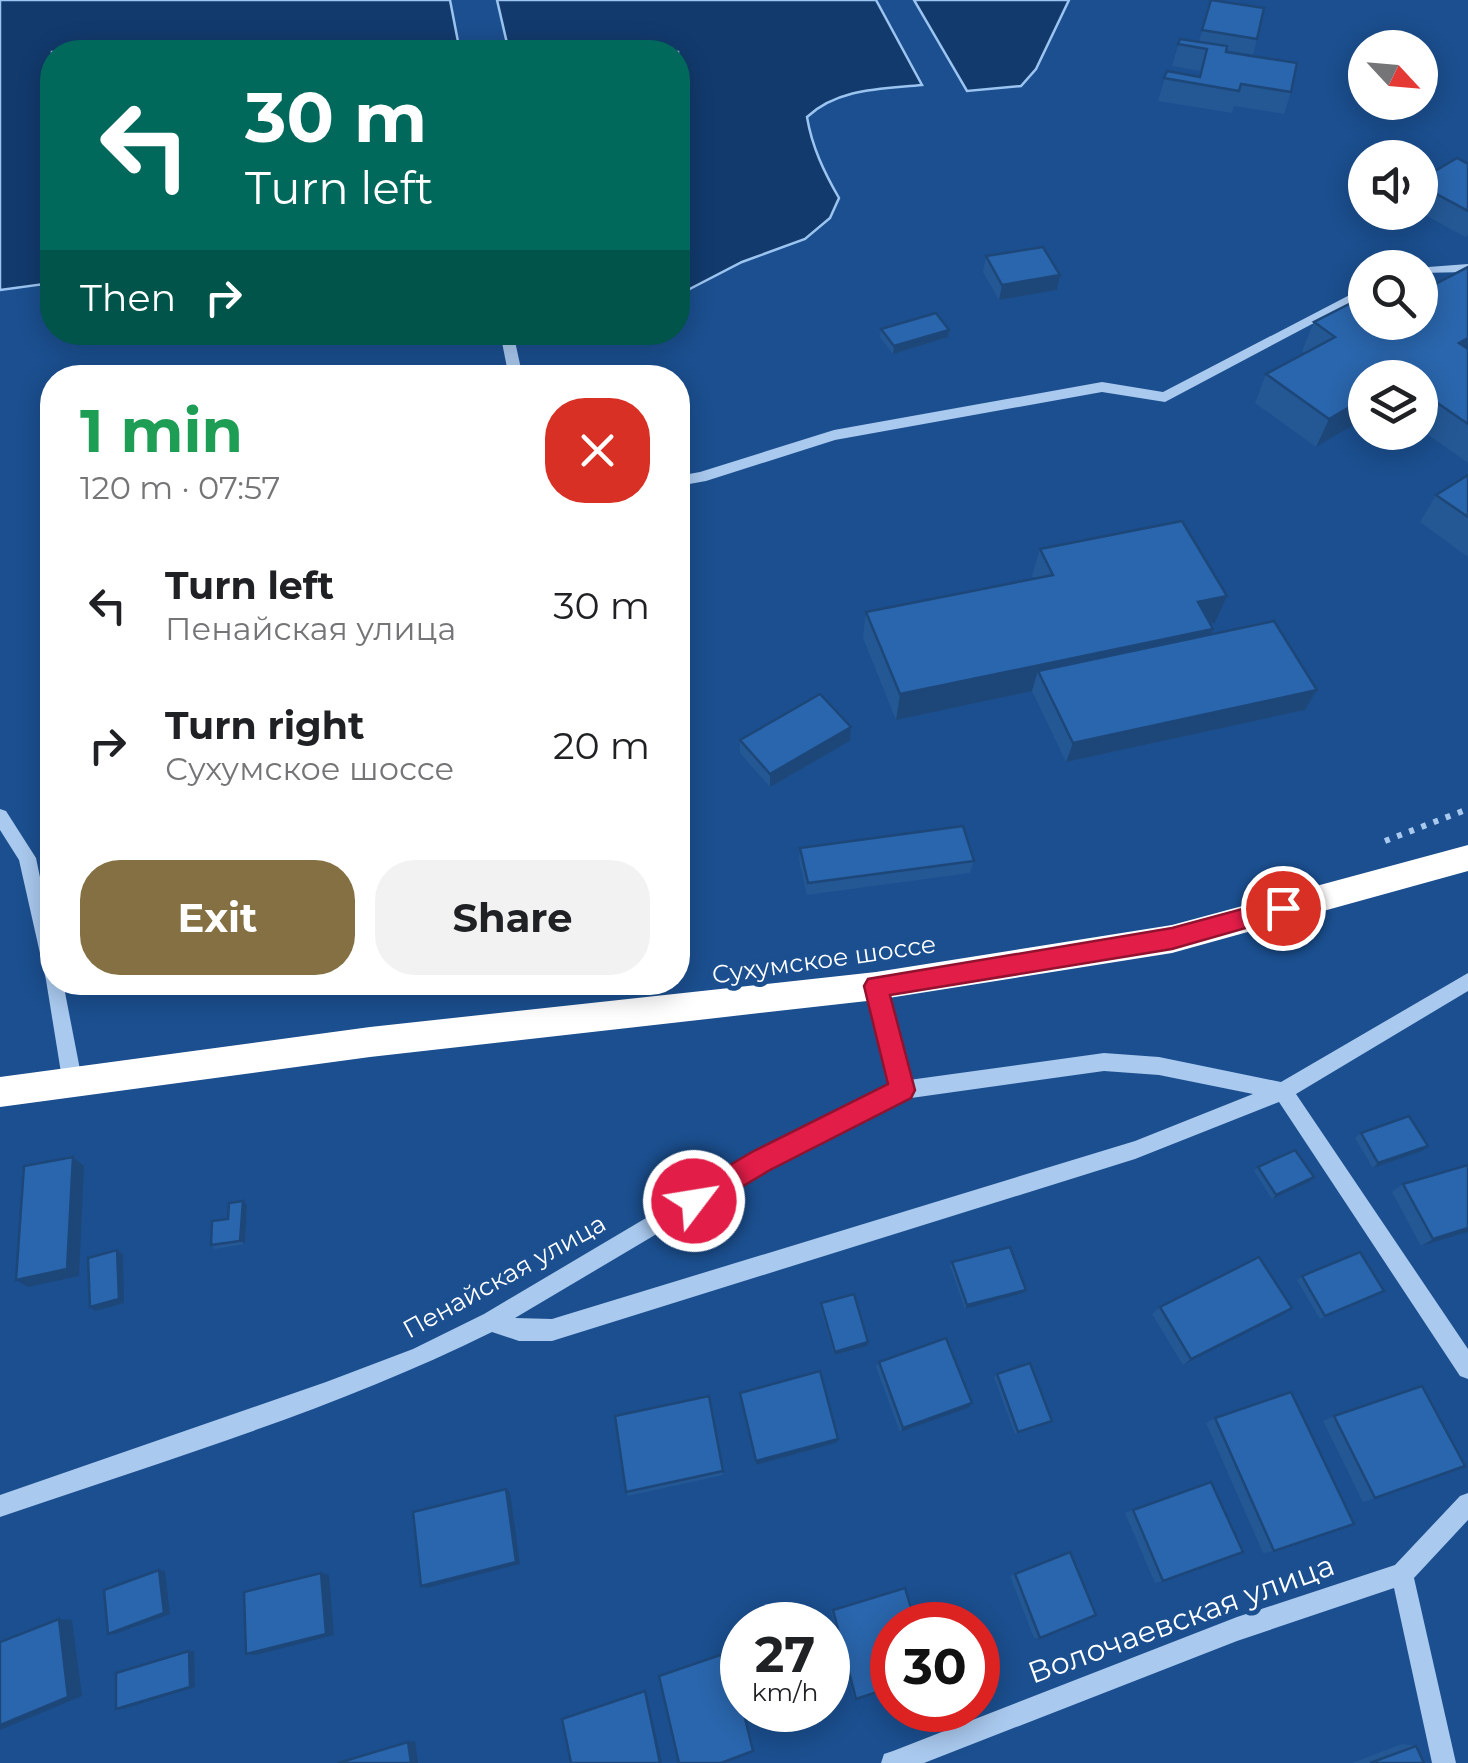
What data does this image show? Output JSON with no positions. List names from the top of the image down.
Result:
{
  "streets": {
    "highway": ["Сухумское шоссе"],
    "street": ["Пенайская улица", "Волочаевская улица"]
  },
  "north": "bottom right",
  "page": {
    "turn": ["30 m", "Turn left"],
    "then": "Then",
    "heading": ["1 min", "120 m · 07:57"],
    "list": [
      {
        "name": "Turn left",
        "note": "Пенайская улица",
        "value": "30 m"
      },
      {
        "name": "Turn right",
        "note": "Сухумское шоссе",
        "value": "20 m"
      }
    ],
    "buttons": ["Exit", "Share"],
    "speed": "27 km/h",
    "limit": "30"
  }
}
